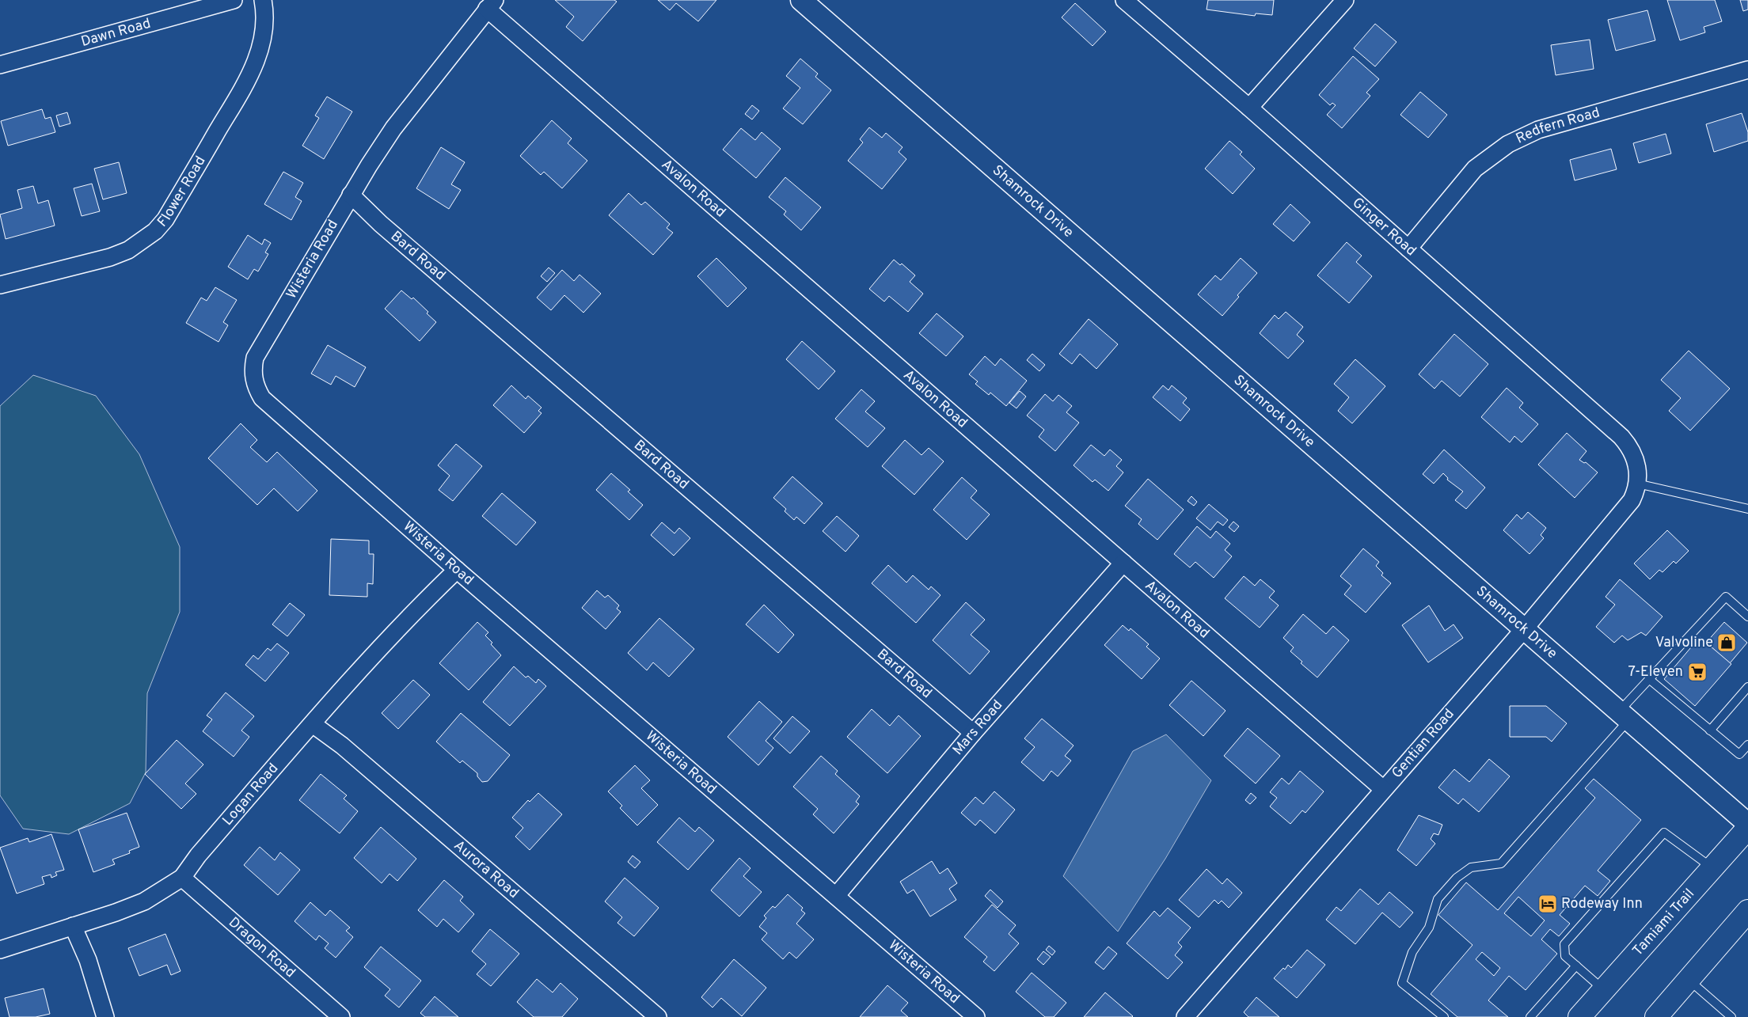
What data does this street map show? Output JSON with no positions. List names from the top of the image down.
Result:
{
  "streets": {
    "main road": ["Tamiami Trail"],
    "street": [
      "Dawn Road",
      "Redfern Road",
      "Avalon Road",
      "Flower Road",
      "Shamrock Drive",
      "Ginger Road",
      "Bard Road",
      "Wisteria Road",
      "Mars Road",
      "Gentian Road",
      "Logan Road",
      "Aurora Road",
      "Dragon Road"
    ]
  },
  "crossings": [
    ["Redfern Road", "Ginger Road"],
    ["Avalon Road", "Wisteria Road"],
    ["Avalon Road", "Mars Road"],
    ["Avalon Road", "Gentian Road"],
    ["Shamrock Drive", "Gentian Road"],
    ["Ginger Road", "Gentian Road"],
    ["Bard Road", "Wisteria Road"],
    ["Bard Road", "Mars Road"],
    ["Wisteria Road", "Mars Road"],
    ["Wisteria Road", "Logan Road"],
    ["Logan Road", "Aurora Road"],
    ["Logan Road", "Dragon Road"]
  ],
  "places": {
    "shop": ["Valvoline"],
    "supermarket": ["7-Eleven"],
    "hotel": ["Rodeway Inn"]
  }
}
